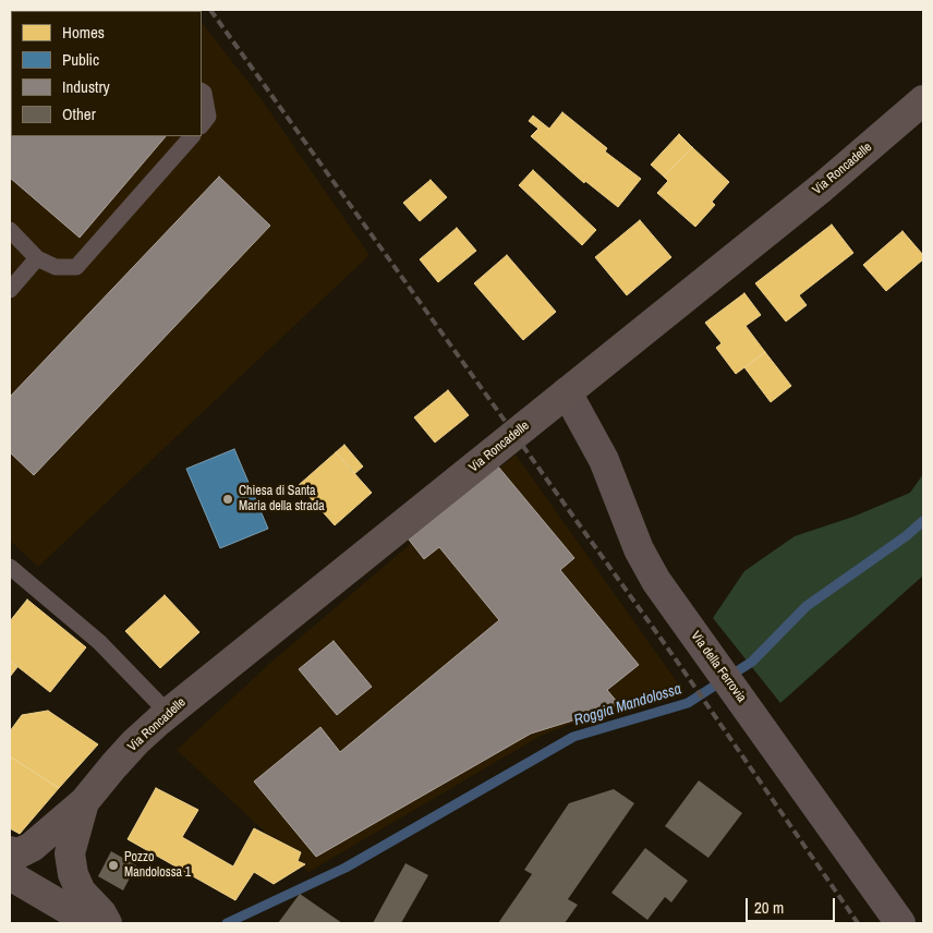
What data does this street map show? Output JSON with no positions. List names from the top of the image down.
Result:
{
  "streets": {
    "street": ["Via Roncadelle", "Via della Ferrovia"]
  },
  "crossings": [
    ["Via Roncadelle", "Via della Ferrovia"]
  ],
  "water": ["Roggia Mandolossa"],
  "places": ["Chiesa di Santa Maria della strada", "Pozzo Mandolossa 1"],
  "legend": [
    "Homes",
    "Public",
    "Industry",
    "Other"
  ],
  "scale_bar": "20 m"
}
